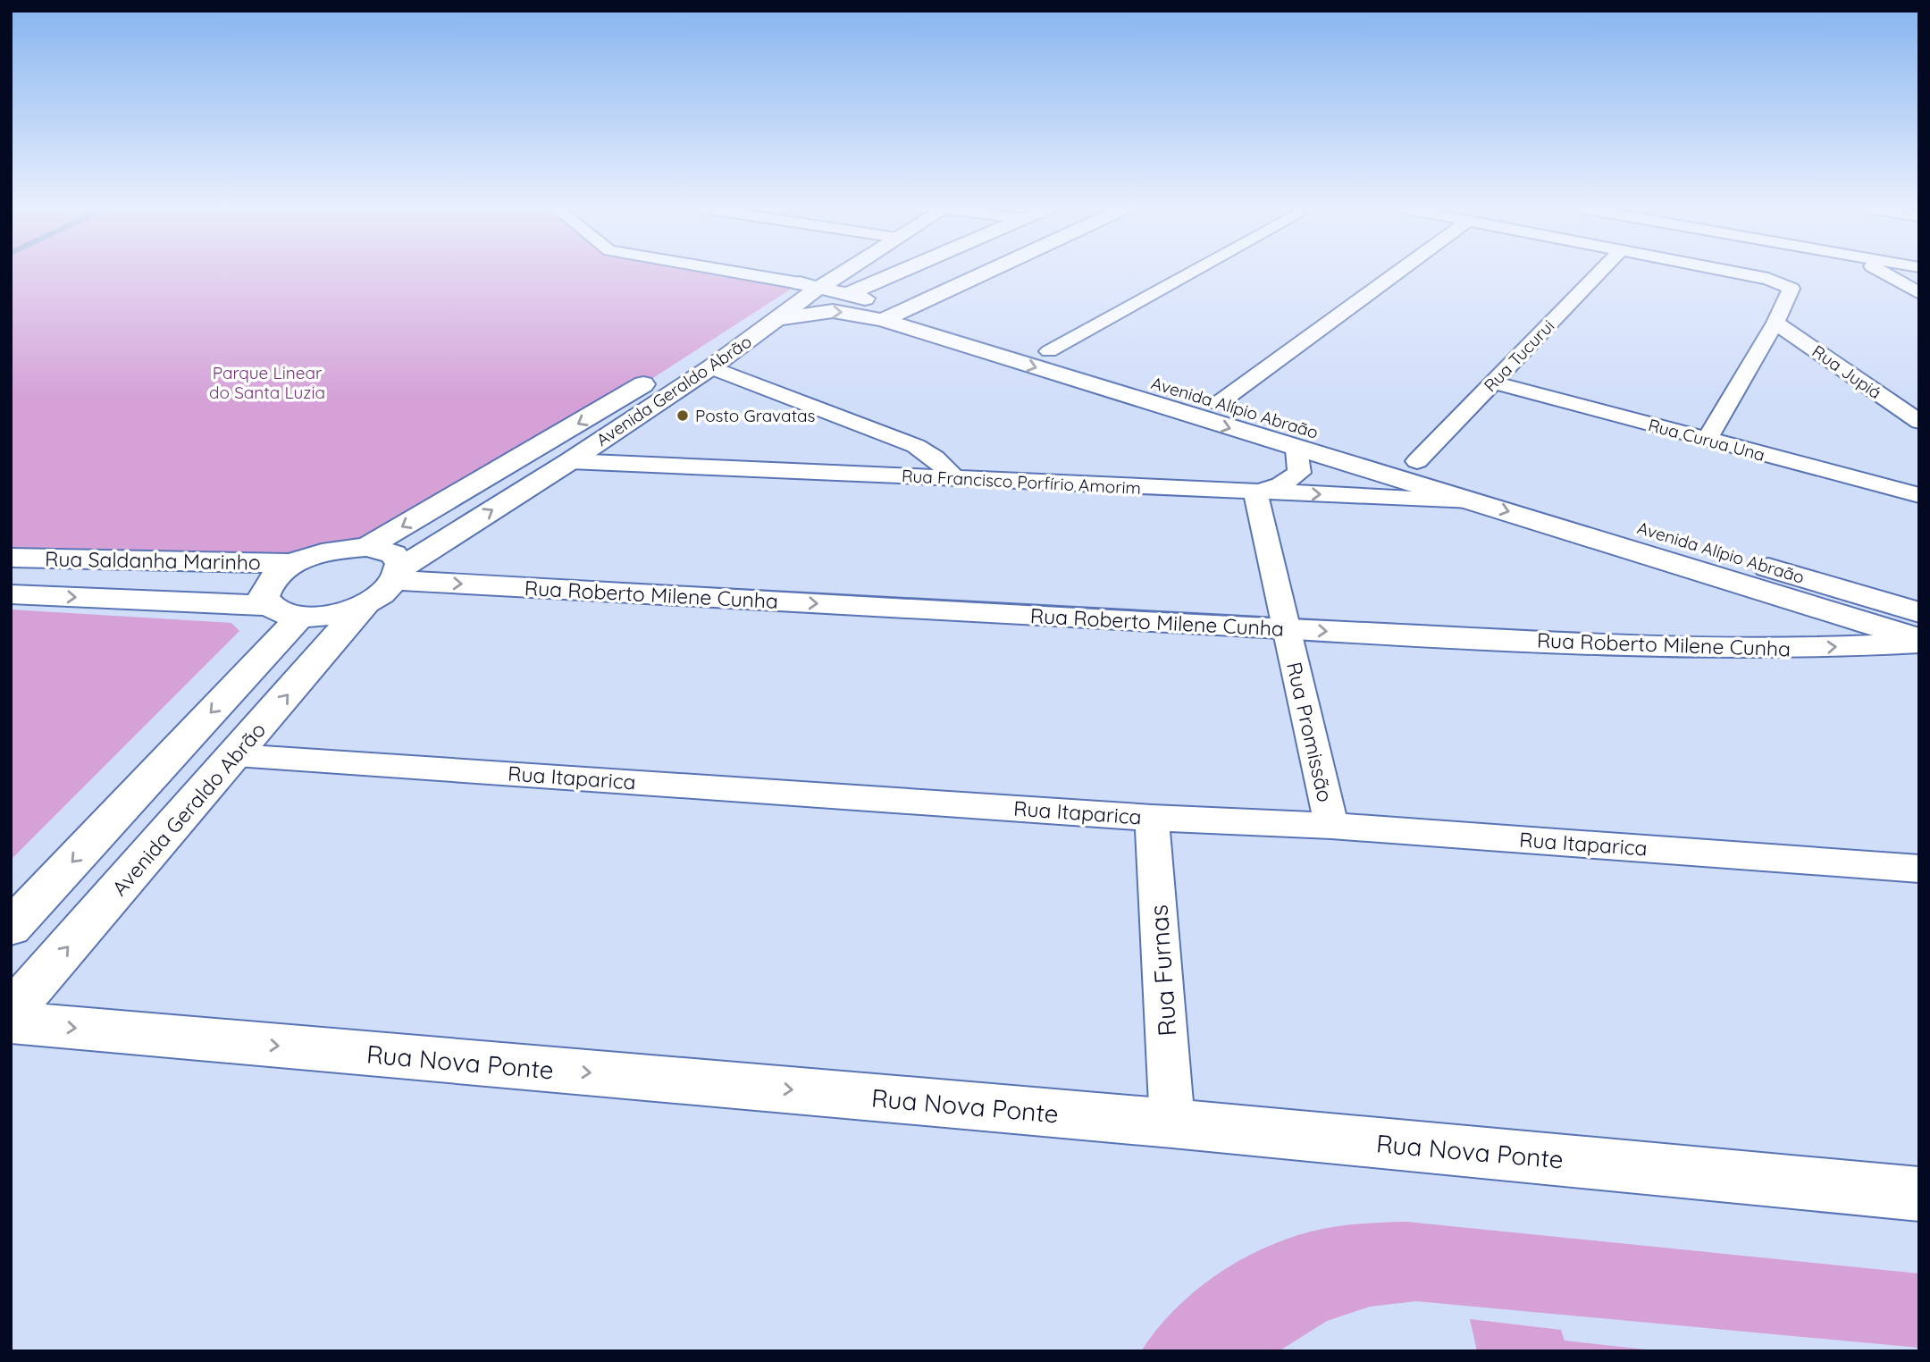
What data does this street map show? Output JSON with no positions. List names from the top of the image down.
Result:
{
  "streets": {
    "street": [
      "Rua Tucurui",
      "Rua Jupiá",
      "Avenida Geraldo Abrão",
      "Avenida Alípio Abraão",
      "Rua Curua Una",
      "Rua Francisco Porfírio Amorim",
      "Rua Saldanha Marinho",
      "Rua Roberto Milene Cunha",
      "Rua Promissão",
      "Rua Itaparica",
      "Rua Furnas",
      "Rua Nova Ponte"
    ]
  },
  "crossings": [
    ["Rua Tucurui", "Avenida Alípio Abraão"],
    ["Rua Tucurui", "Rua Curua Una"],
    ["Avenida Geraldo Abrão", "Avenida Alípio Abraão"],
    ["Avenida Geraldo Abrão", "Rua Francisco Porfírio Amorim"],
    ["Avenida Geraldo Abrão", "Rua Saldanha Marinho"],
    ["Avenida Geraldo Abrão", "Rua Roberto Milene Cunha"],
    ["Avenida Geraldo Abrão", "Rua Itaparica"],
    ["Avenida Alípio Abraão", "Rua Francisco Porfírio Amorim"],
    ["Avenida Alípio Abraão", "Rua Roberto Milene Cunha"],
    ["Avenida Alípio Abraão", "Rua Promissão"],
    ["Rua Francisco Porfírio Amorim", "Rua Promissão"],
    ["Rua Roberto Milene Cunha", "Rua Promissão"],
    ["Rua Promissão", "Rua Itaparica"],
    ["Rua Itaparica", "Rua Furnas"],
    ["Rua Furnas", "Rua Nova Ponte"]
  ],
  "one_way": ["Rua Roberto Milene Cunha", "Rua Nova Ponte"],
  "parks": ["Parque Linear do Santa Luzia"],
  "places": ["Posto Gravatas"]
}
